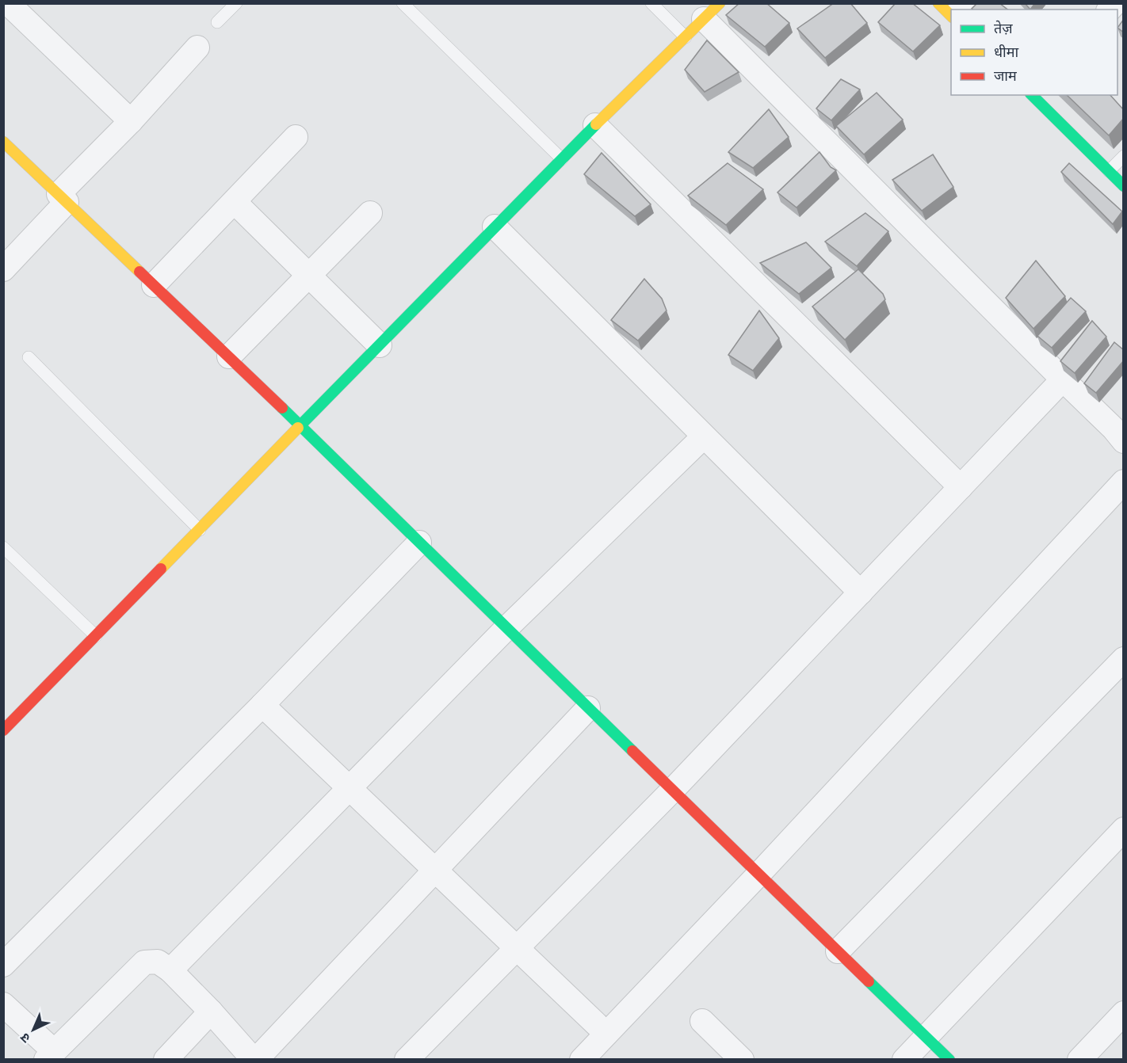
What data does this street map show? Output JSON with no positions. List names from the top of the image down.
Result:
{
  "legend": ["तेज़", "धीमा", "जाम"],
  "north": "bottom left"
}
